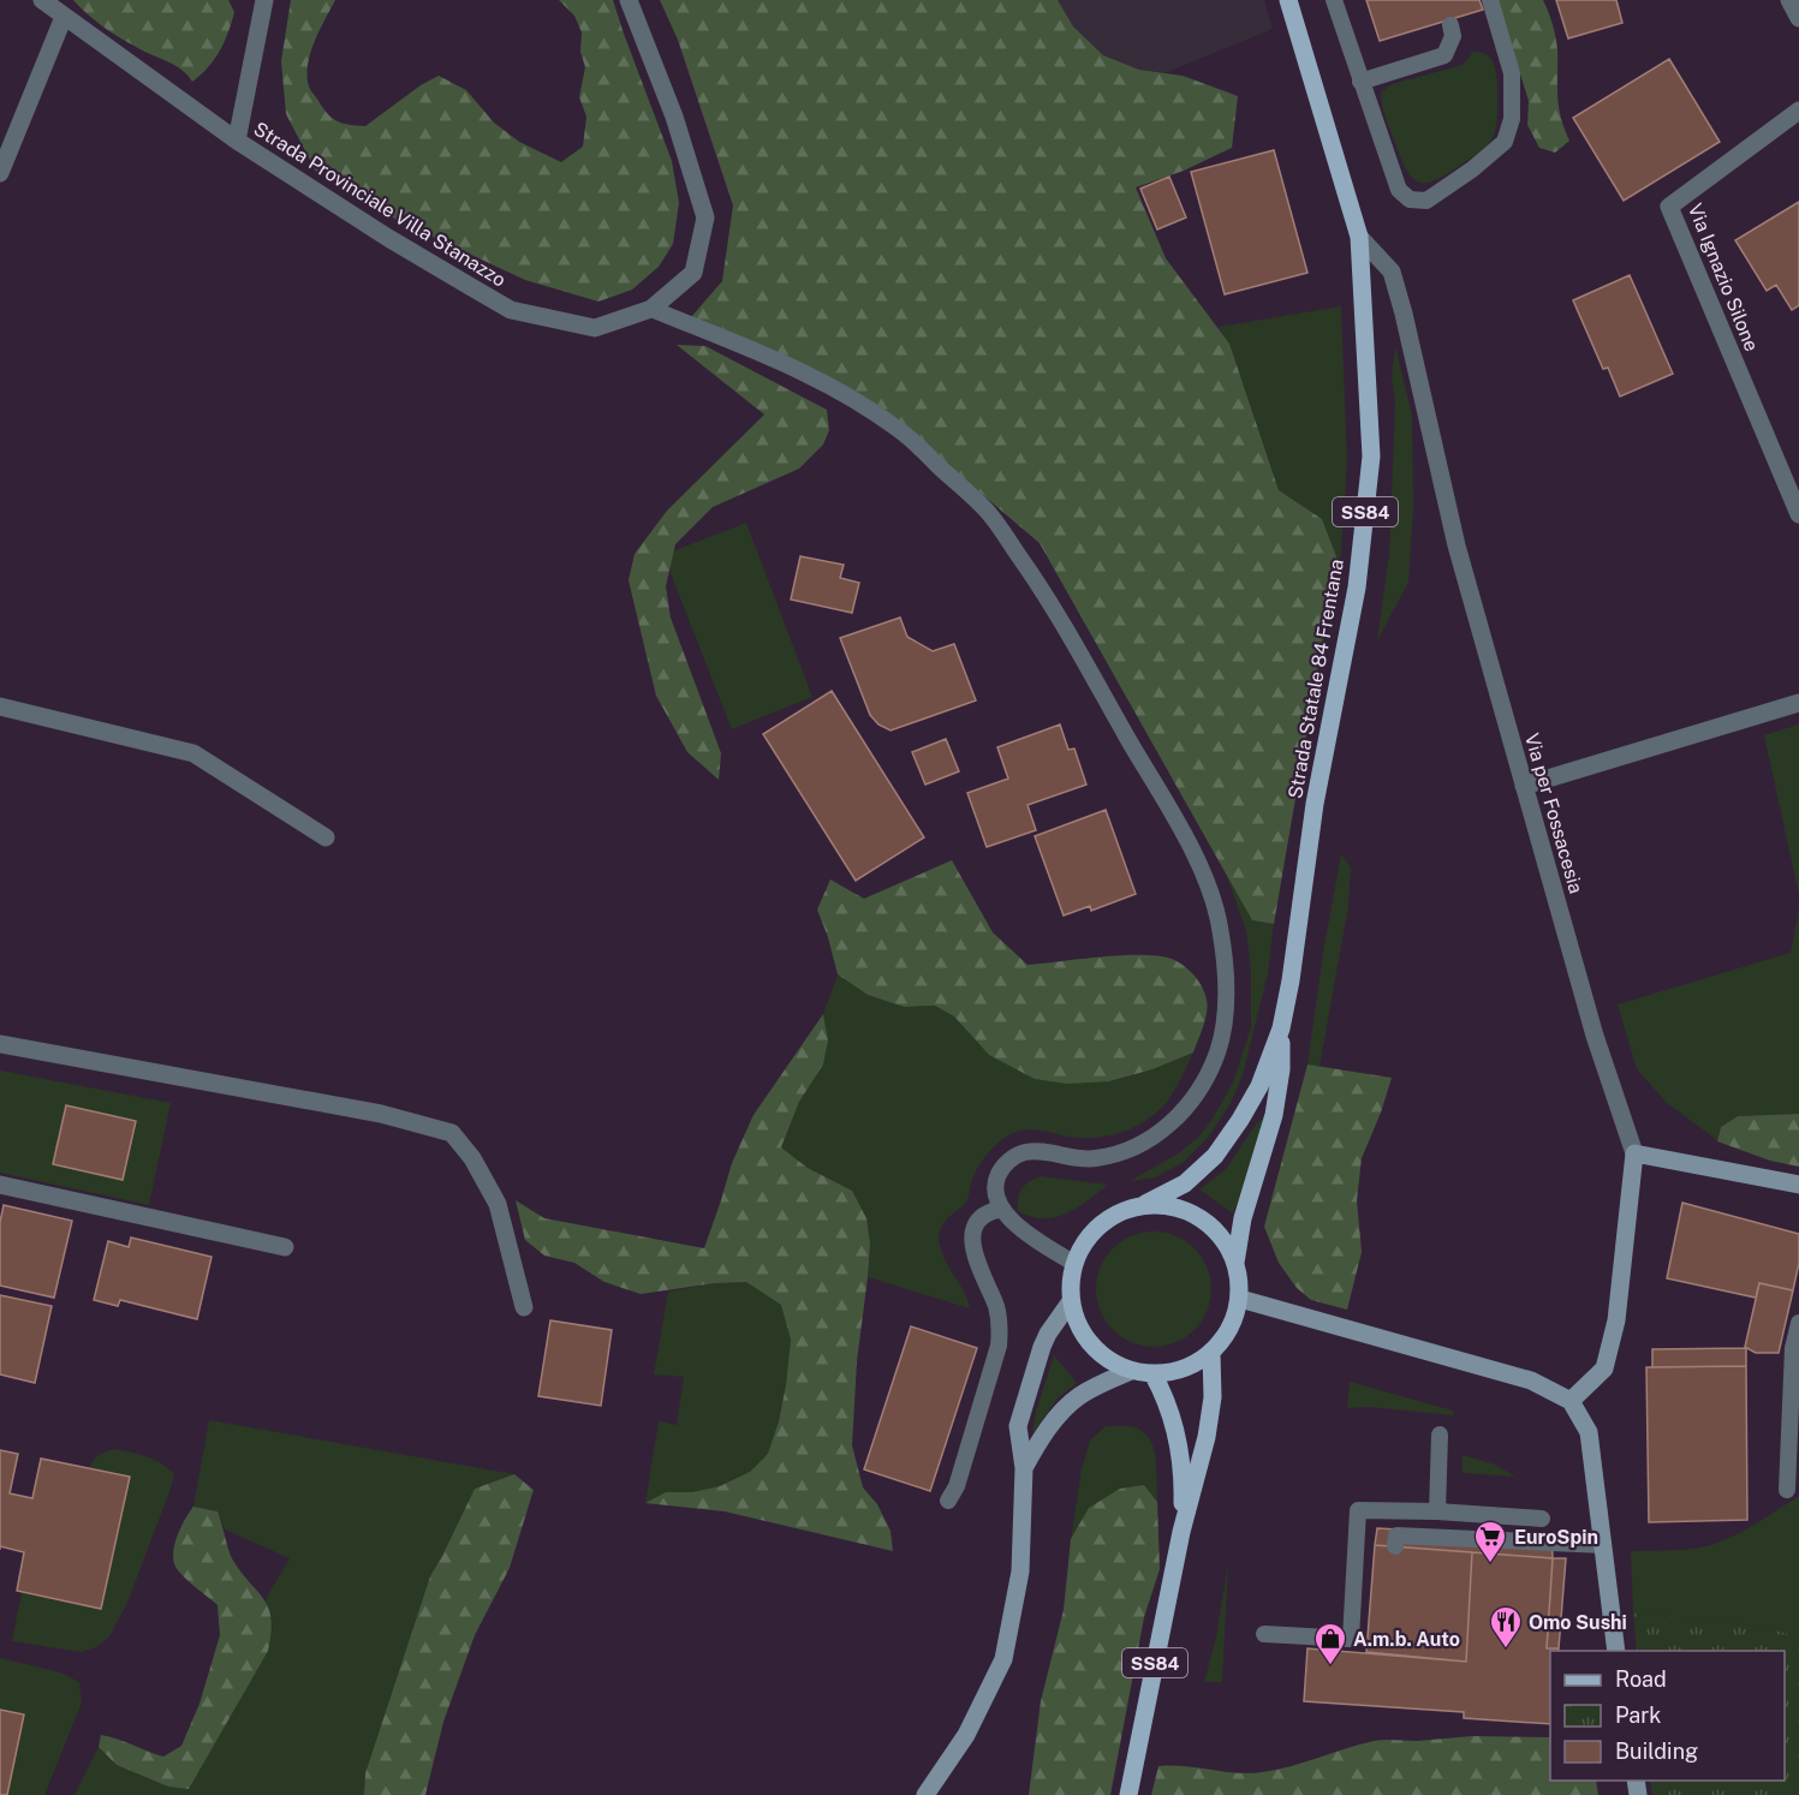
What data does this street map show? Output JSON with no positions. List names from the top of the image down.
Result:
{
  "streets": {
    "main road": ["SS84", "Strada Statale 84 Frentana"],
    "street": ["Strada Provinciale Villa Stanazzo", "Via Ignazio Silone", "Via per Fossacesia"]
  },
  "crossings": [
    ["SS84", "Strada Statale 84 Frentana"],
    ["Strada Statale 84 Frentana", "Via per Fossacesia"]
  ],
  "places": {
    "supermarket": ["EuroSpin"],
    "restaurant": ["Omo Sushi"],
    "shop": ["A.m.b. Auto"]
  },
  "legend": ["Road", "Park", "Building"]
}
